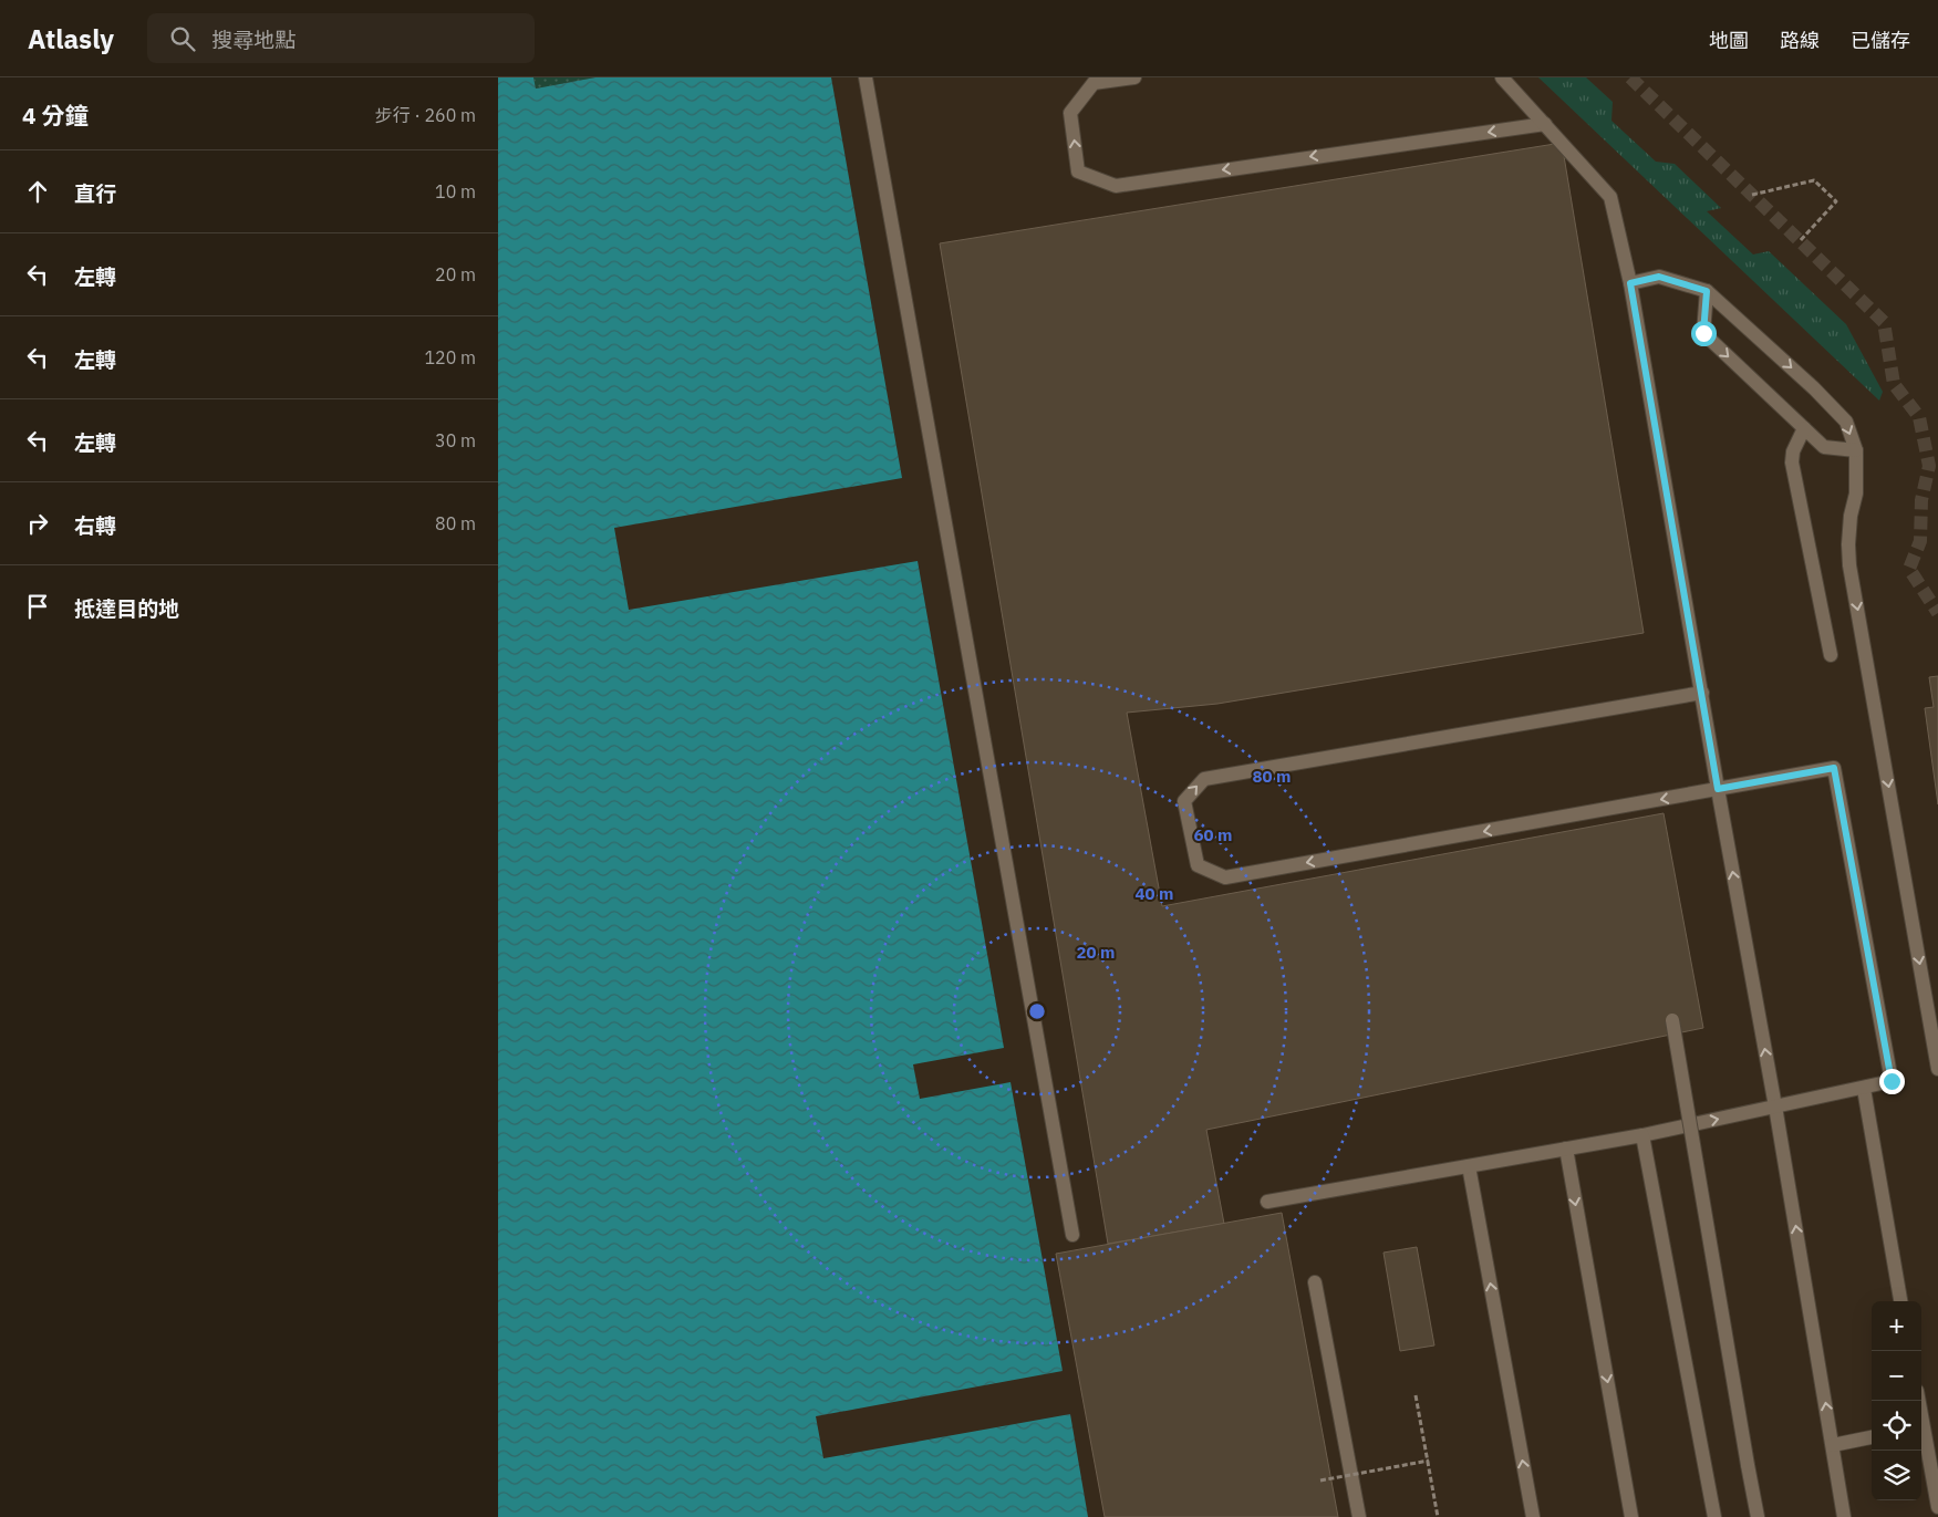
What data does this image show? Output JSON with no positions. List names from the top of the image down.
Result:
{
  "page": {
    "header": "Atlasly",
    "search": "搜尋地點",
    "nav": ["地圖", "路線", "已儲存"],
    "heading": ["4 分鐘", "步行 · 260 m"],
    "list": [
      ["直行", "10 m"],
      ["左轉", "20 m"],
      ["左轉", "120 m"],
      ["左轉", "30 m"],
      ["右轉", "80 m"],
      "抵達目的地"
    ],
    "map_buttons": ["+", "−"]
  },
  "rings": [
    "80 m",
    "60 m",
    "40 m",
    "20 m"
  ]
}
